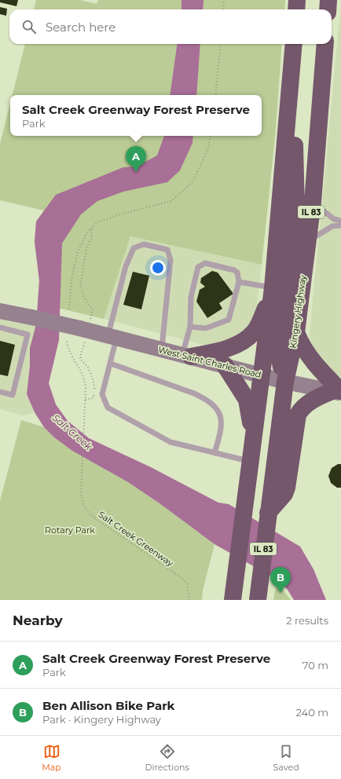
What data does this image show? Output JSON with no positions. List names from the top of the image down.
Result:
{
  "streets": {
    "highway": ["IL 83", "Kingery Highway"],
    "main road": ["West Saint Charles Road"],
    "path": ["Salt Creek Greenway"]
  },
  "crossings": [
    ["IL 83", "West Saint Charles Road"],
    ["Kingery Highway", "West Saint Charles Road"]
  ],
  "water": ["Salt Creek"],
  "parks": ["Rotary Park"],
  "page": {
    "search": "Search here",
    "popup": ["Salt Creek Greenway Forest Preserve", "Park"],
    "pins": ["A", "B"],
    "heading": ["Nearby", "2 results"],
    "list": [
      {
        "mark": "A",
        "name": "Salt Creek Greenway Forest Preserve",
        "note": "Park",
        "value": "70 m"
      },
      {
        "mark": "B",
        "name": "Ben Allison Bike Park",
        "note": "Park · Kingery Highway",
        "value": "240 m"
      }
    ],
    "nav": ["Map", "Directions", "Saved"]
  }
}
